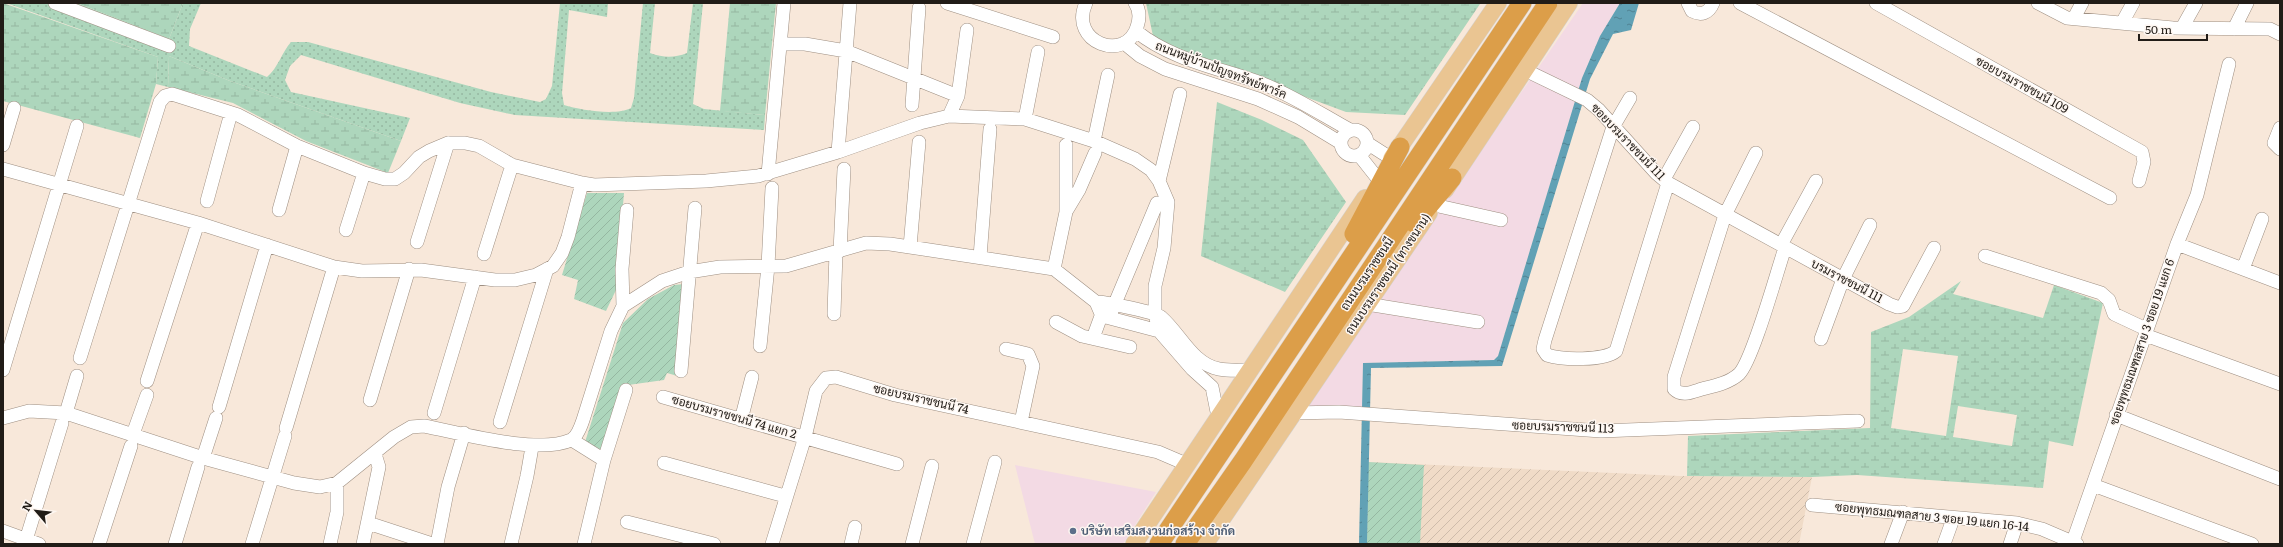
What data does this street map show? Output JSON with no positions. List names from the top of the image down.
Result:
{
  "streets": {
    "highway": ["ถนนบรมราชชนนี"],
    "main road": ["ถนนบรมราชชนนี (ทางขนาน)"],
    "street": [
      "ถนนหมู่บ้านปัญจทรัพย์พาร์ค",
      "ซอยบรมราชชนนี 109",
      "ซอยบรมราชชนนี 111",
      "บรมราชชนนี 111",
      "ซอยพุทธมณฑลสาย 3 ซอย 19 แยก 6",
      "ซอยบรมราชชนนี 74",
      "ซอยบรมราชชนนี 74 แยก 2",
      "ซอยบรมราชชนนี 113",
      "ซอยพุทธมณฑลสาย 3 ซอย 19 แยก 16-14"
    ]
  },
  "crossings": [
    ["ซอยบรมราชชนนี 111", "ถนนบรมราชชนนี (ทางขนาน)"],
    ["ซอยบรมราชชนนี 111", "บรมราชชนนี 111"],
    ["ถนนบรมราชชนนี (ทางขนาน)", "ซอยบรมราชชนนี 113"],
    ["ซอยพุทธมณฑลสาย 3 ซอย 19 แยก 6", "ซอยพุทธมณฑลสาย 3 ซอย 19 แยก 16-14"],
    ["ซอยบรมราชชนนี 74", "ซอยบรมราชชนนี 74 แยก 2"]
  ],
  "places": ["บริษัท เสริมสงวนก่อสร้าง จำกัด"],
  "scale_bar": "50 m",
  "north": "top left"
}
